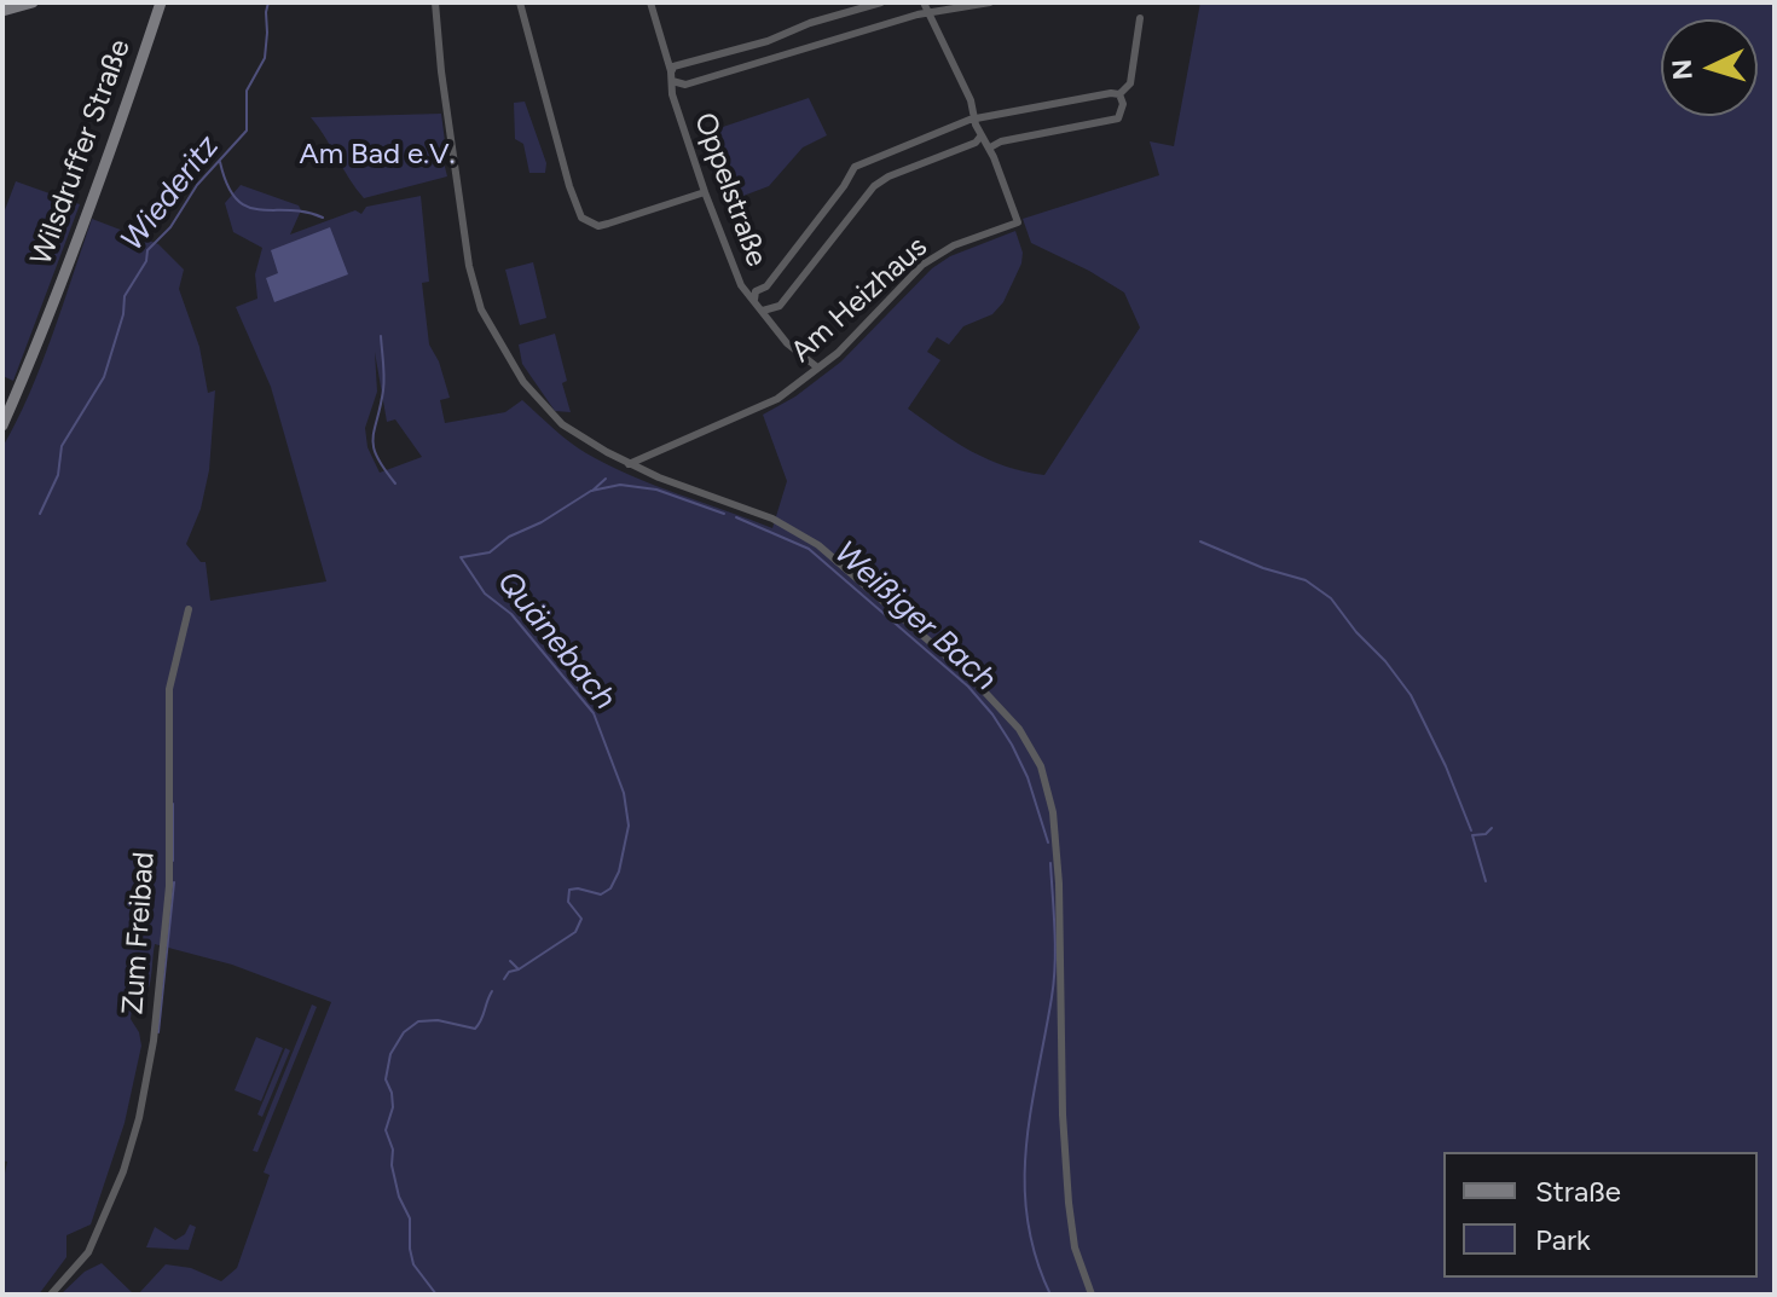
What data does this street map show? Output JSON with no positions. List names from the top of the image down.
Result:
{
  "streets": {
    "main road": ["Wilsdruffer Straße"],
    "street": ["Oppelstraße", "Am Heizhaus", "Zum Freibad"]
  },
  "crossings": [
    ["Oppelstraße", "Am Heizhaus"]
  ],
  "water": ["Wiederitz", "Weißiger Bach", "Quänebach"],
  "parks": ["Am Bad e.V."],
  "legend": ["Straße", "Park"],
  "north": "left"
}
